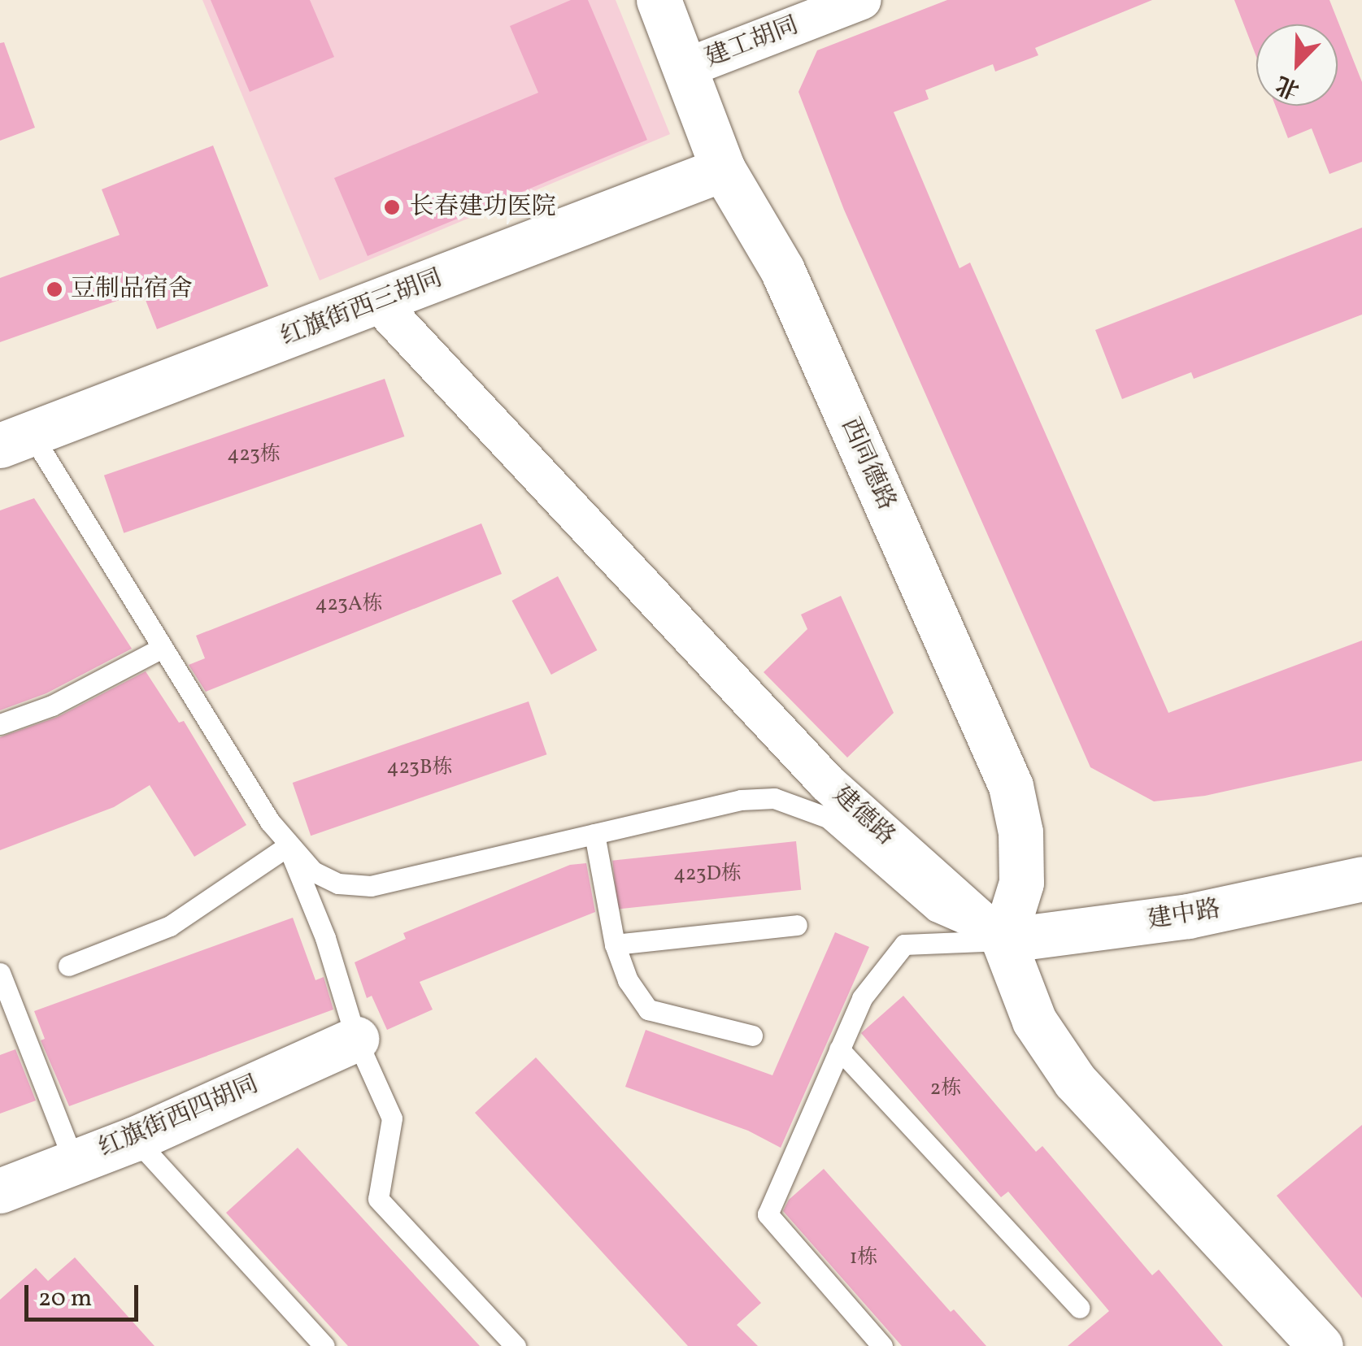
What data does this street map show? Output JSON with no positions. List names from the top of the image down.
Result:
{
  "streets": {
    "street": [
      "建工胡同",
      "红旗街西三胡同",
      "西同德路",
      "建德路",
      "建中路",
      "红旗街西四胡同"
    ]
  },
  "crossings": [
    ["建工胡同", "西同德路"],
    ["红旗街西三胡同", "西同德路"],
    ["红旗街西三胡同", "建德路"],
    ["西同德路", "建德路"],
    ["西同德路", "建中路"],
    ["建德路", "建中路"]
  ],
  "places": ["长春建功医院", "豆制品宿舍"],
  "house_numbers": [
    "423栋",
    "423A栋",
    "423B栋",
    "423D栋",
    "2栋",
    "1栋"
  ],
  "scale_bar": "20 m",
  "north": "bottom left"
}
